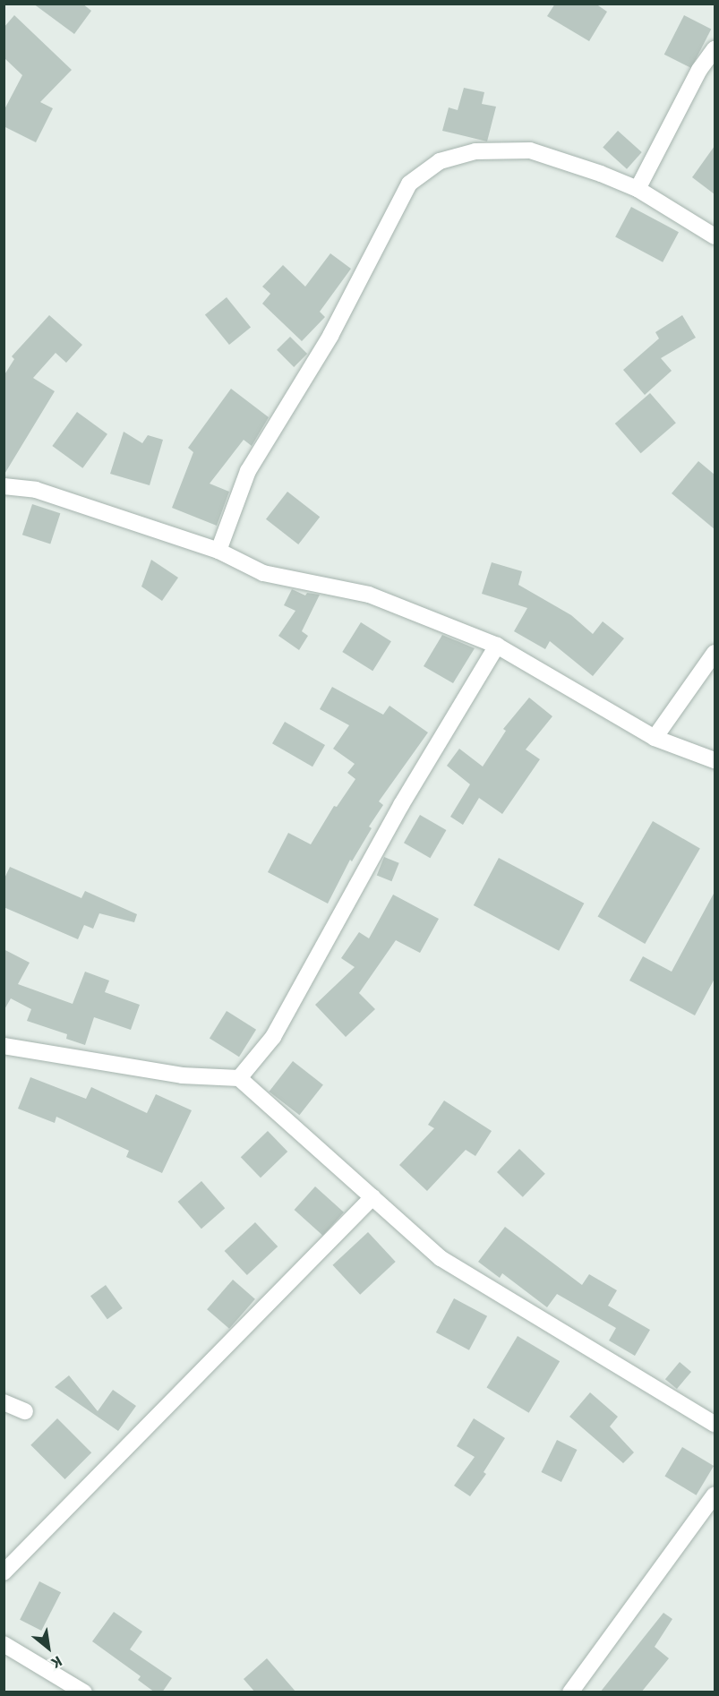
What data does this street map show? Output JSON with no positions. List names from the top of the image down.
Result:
{
  "north": "bottom right"
}
